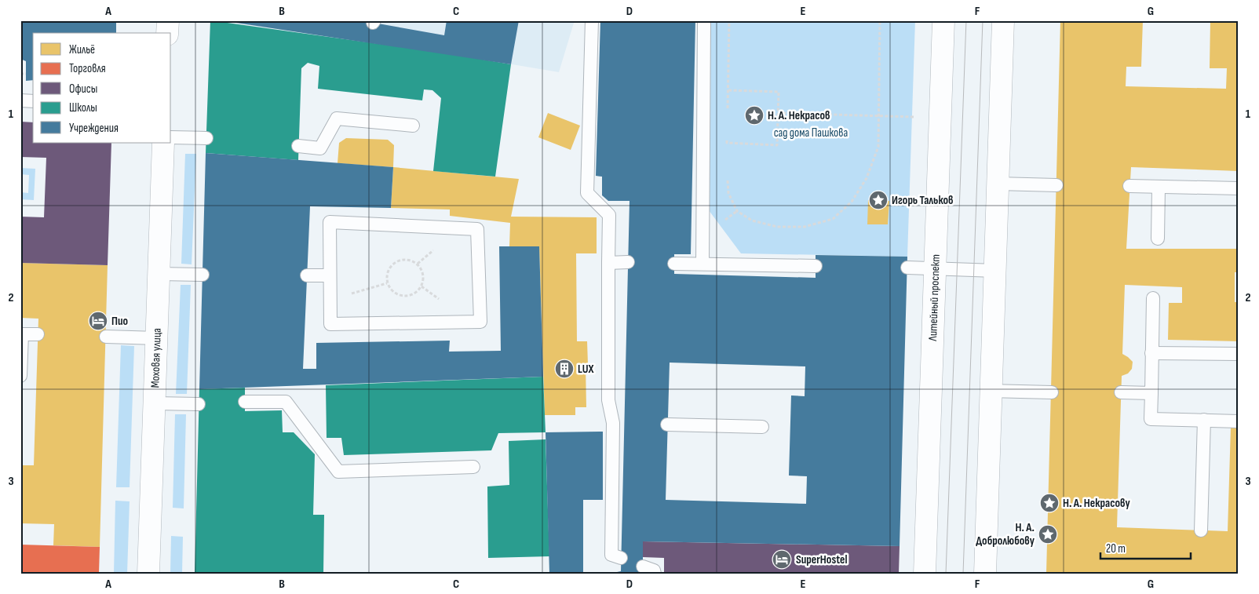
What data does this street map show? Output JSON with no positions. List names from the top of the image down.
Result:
{
  "streets": {
    "main road": ["Литейный проспект", "Моховая улица"]
  },
  "parks": ["сад дома Пашкова"],
  "places": {
    "place": [
      "Н. А. Некрасов",
      "Игорь Тальков",
      "Н. А. Некрасову",
      "Н. А. Добролюбову"
    ],
    "hotel": ["Пио", "SuperHostel"],
    "building": ["LUX"]
  },
  "legend": [
    "Жильё",
    "Торговля",
    "Офисы",
    "Школы",
    "Учреждения"
  ],
  "scale_bar": "20 m",
  "grid": {
    "columns": [
      "A",
      "B",
      "C",
      "D",
      "E",
      "F",
      "G"
    ],
    "rows": ["1", "2", "3"]
  }
}
